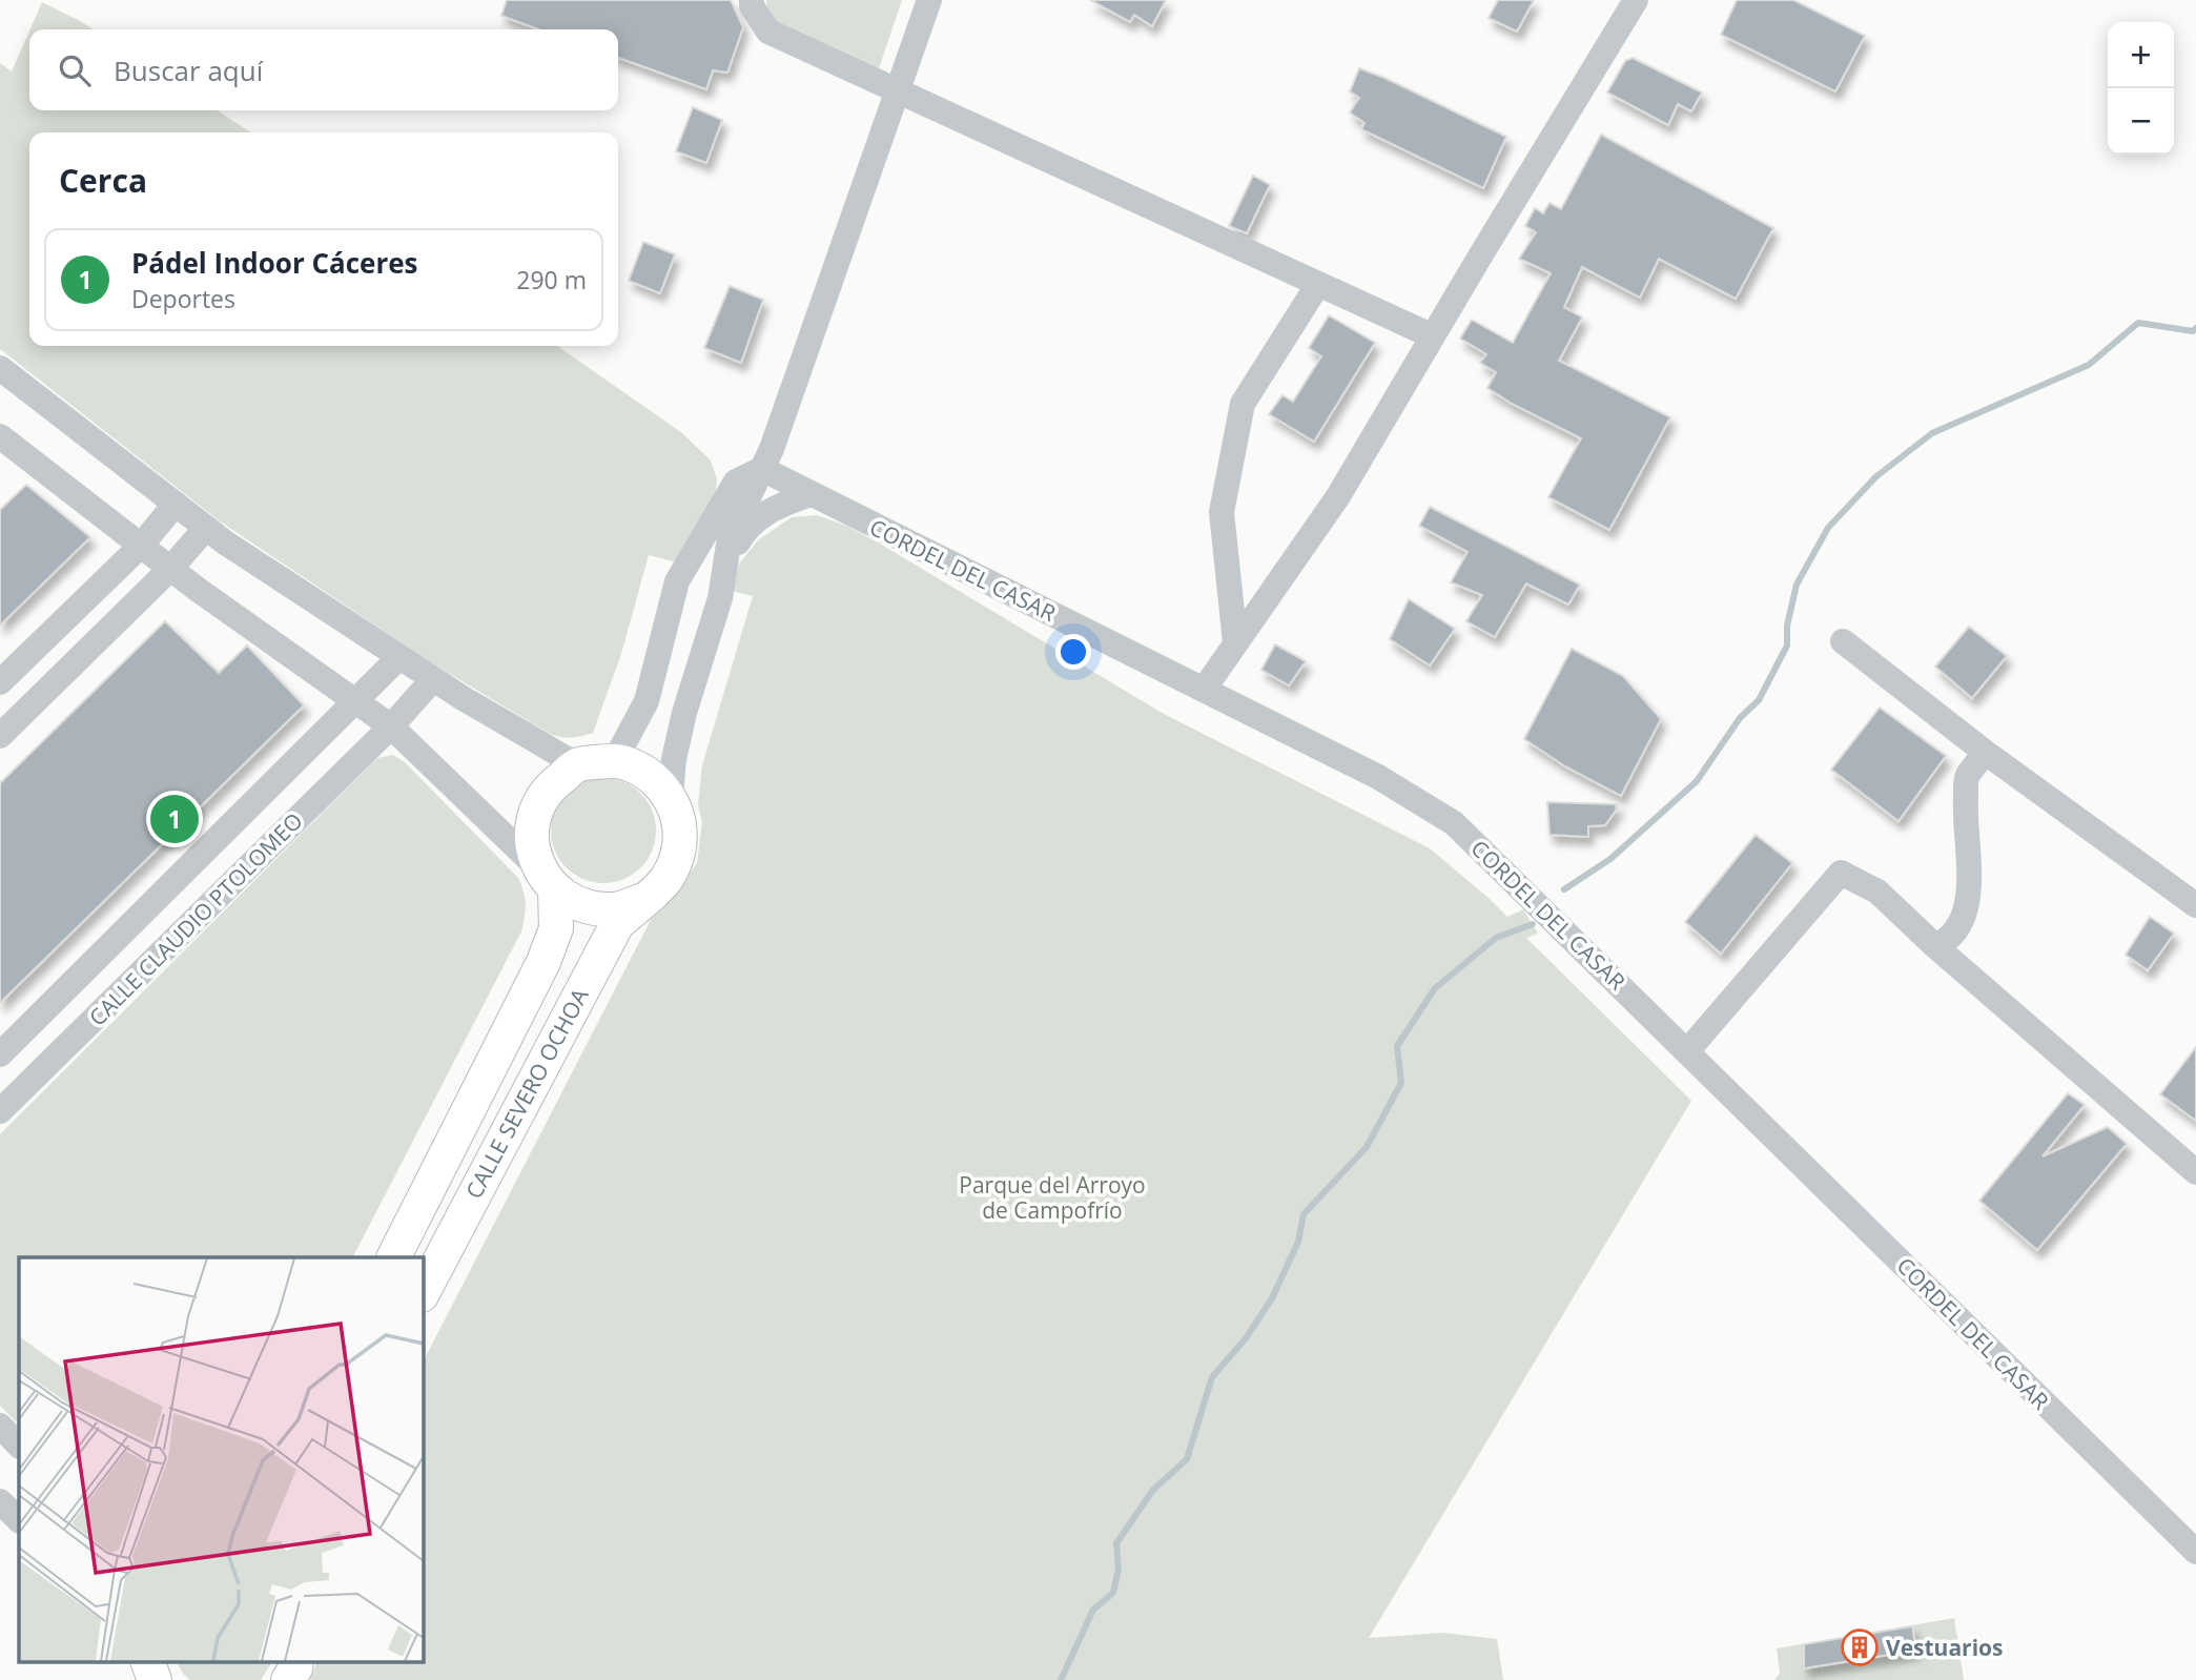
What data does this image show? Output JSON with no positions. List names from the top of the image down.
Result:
{
  "streets": {
    "main road": ["CALLE SEVERO OCHOA"],
    "street": ["CORDEL DEL CASAR", "CALLE CLAUDIO PTOLOMEO"]
  },
  "parks": ["Parque del Arroyo de Campofrío"],
  "places": {
    "building": ["Vestuarios"]
  },
  "page": {
    "map_buttons": ["+", "−"],
    "search": "Buscar aquí",
    "heading": "Cerca",
    "list": [
      {
        "mark": "1",
        "name": "Pádel Indoor Cáceres",
        "note": "Deportes",
        "value": "290 m"
      }
    ],
    "pins": "1"
  }
}
